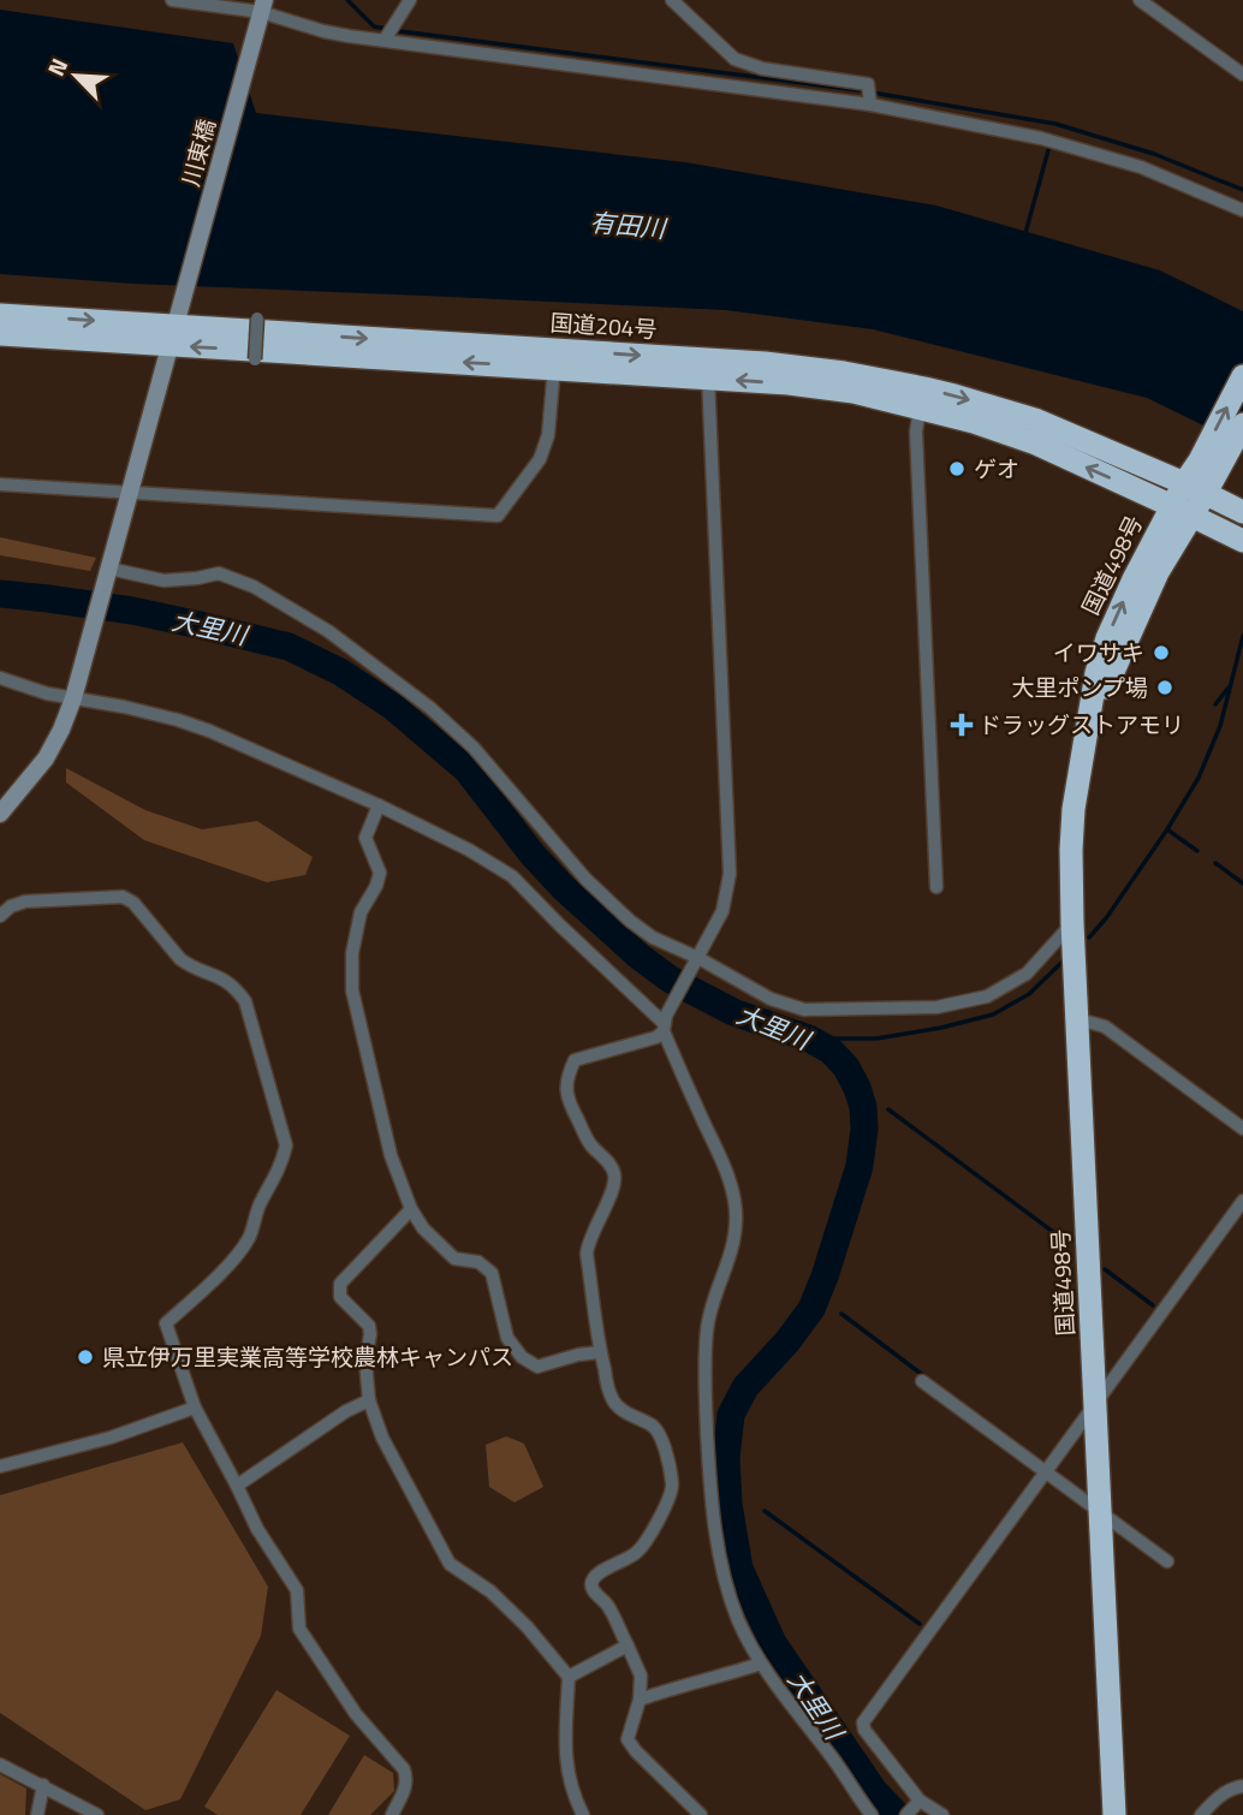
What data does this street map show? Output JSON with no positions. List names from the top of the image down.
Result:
{
  "streets": {
    "highway": ["国道204号", "国道498号"],
    "street": ["川東橋"]
  },
  "crossings": [
    ["川東橋", "国道204号"],
    ["国道204号", "国道498号"]
  ],
  "water": ["有田川", "大里川"],
  "places": {
    "other": [
      "ゲオ",
      "イワサキ",
      "大里ポンプ場",
      "県立伊万里実業高等学校農林キャンパス"
    ],
    "health": ["ドラッグストアモリ"]
  },
  "north": "top left"
}
